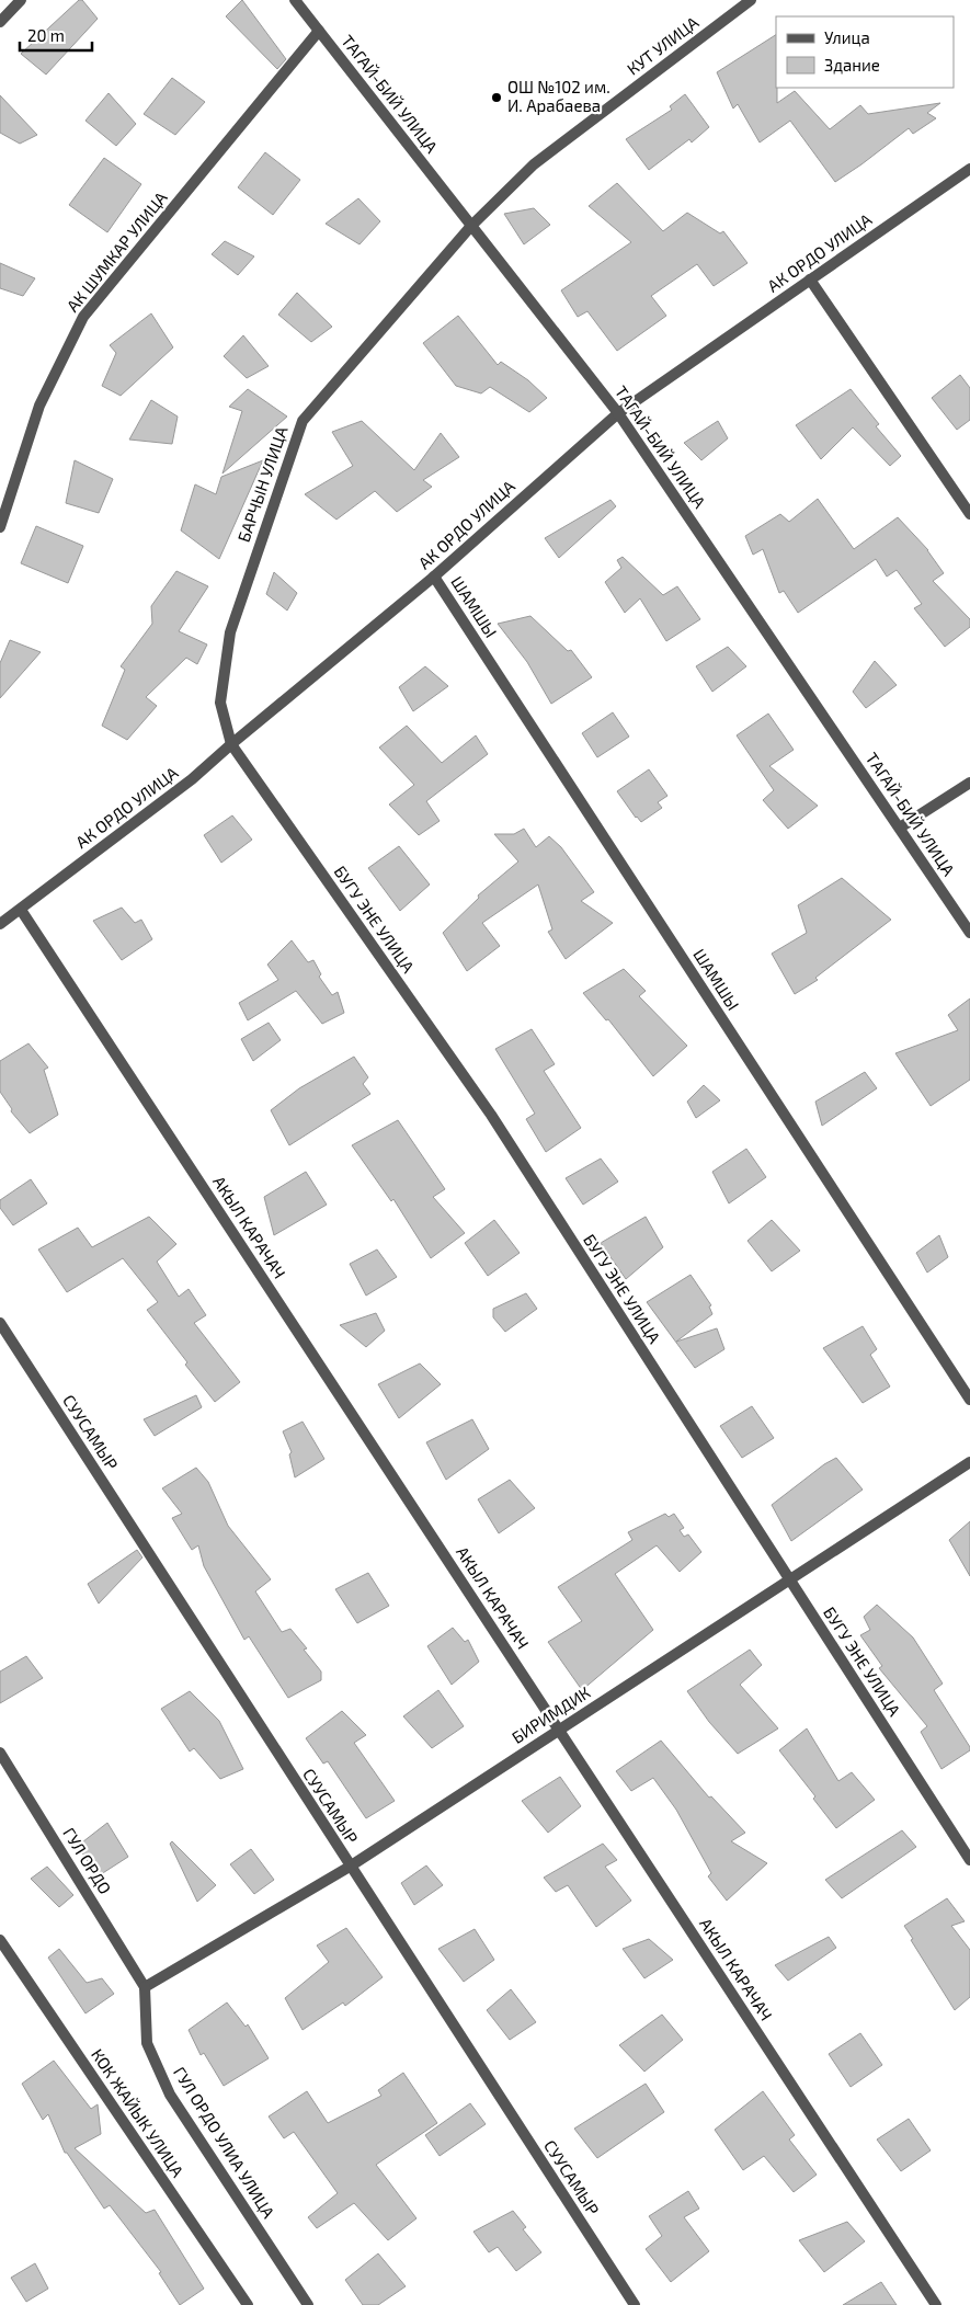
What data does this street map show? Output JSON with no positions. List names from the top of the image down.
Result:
{
  "streets": {
    "street": [
      "КУТ УЛИЦА",
      "ТАГАЙ-БИЙ УЛИЦА",
      "АК ШУМКАР УЛИЦА",
      "АК ОРДО УЛИЦА",
      "БАРЧЫН УЛИЦА",
      "ШАМШЫ",
      "БУГУ ЭНЕ УЛИЦА",
      "АКЫЛ КАРАЧАЧ",
      "СУУСАМЫР",
      "БИРИМДИК",
      "ГУЛ ОРДО",
      "КОК ЖАЙЫК УЛИЦА",
      "ГУЛ ОРДО УЛИА УЛИЦА"
    ]
  },
  "crossings": [
    ["КУТ УЛИЦА", "ТАГАЙ-БИЙ УЛИЦА"],
    ["КУТ УЛИЦА", "БАРЧЫН УЛИЦА"],
    ["ТАГАЙ-БИЙ УЛИЦА", "АК ШУМКАР УЛИЦА"],
    ["ТАГАЙ-БИЙ УЛИЦА", "АК ОРДО УЛИЦА"],
    ["ТАГАЙ-БИЙ УЛИЦА", "БАРЧЫН УЛИЦА"],
    ["АК ОРДО УЛИЦА", "БАРЧЫН УЛИЦА"],
    ["АК ОРДО УЛИЦА", "ШАМШЫ"],
    ["АК ОРДО УЛИЦА", "БУГУ ЭНЕ УЛИЦА"],
    ["АК ОРДО УЛИЦА", "АКЫЛ КАРАЧАЧ"],
    ["БАРЧЫН УЛИЦА", "БУГУ ЭНЕ УЛИЦА"],
    ["БУГУ ЭНЕ УЛИЦА", "БИРИМДИК"],
    ["АКЫЛ КАРАЧАЧ", "БИРИМДИК"],
    ["СУУСАМЫР", "БИРИМДИК"],
    ["БИРИМДИК", "ГУЛ ОРДО"],
    ["БИРИМДИК", "ГУЛ ОРДО УЛИА УЛИЦА"],
    ["ГУЛ ОРДО", "ГУЛ ОРДО УЛИА УЛИЦА"]
  ],
  "places": ["ОШ №102 им. И. Арабаева"],
  "legend": ["Улица", "Здание"],
  "scale_bar": "20 m"
}
